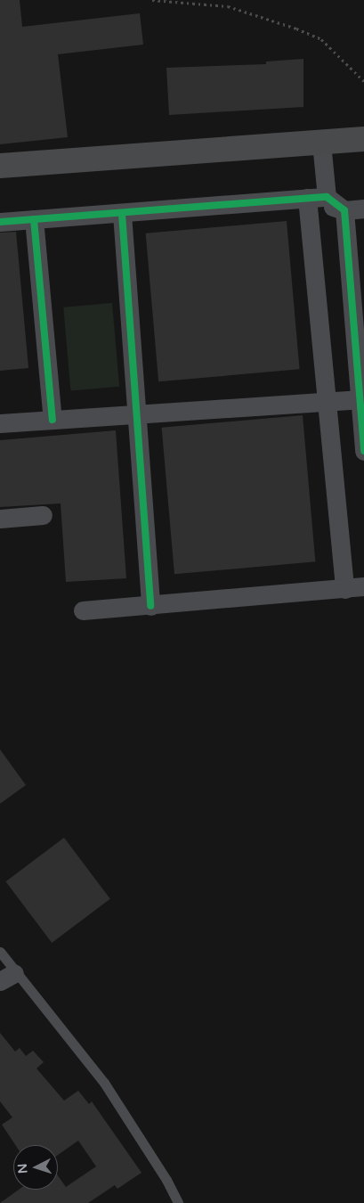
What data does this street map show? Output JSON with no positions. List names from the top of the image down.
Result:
{
  "north": "left"
}
